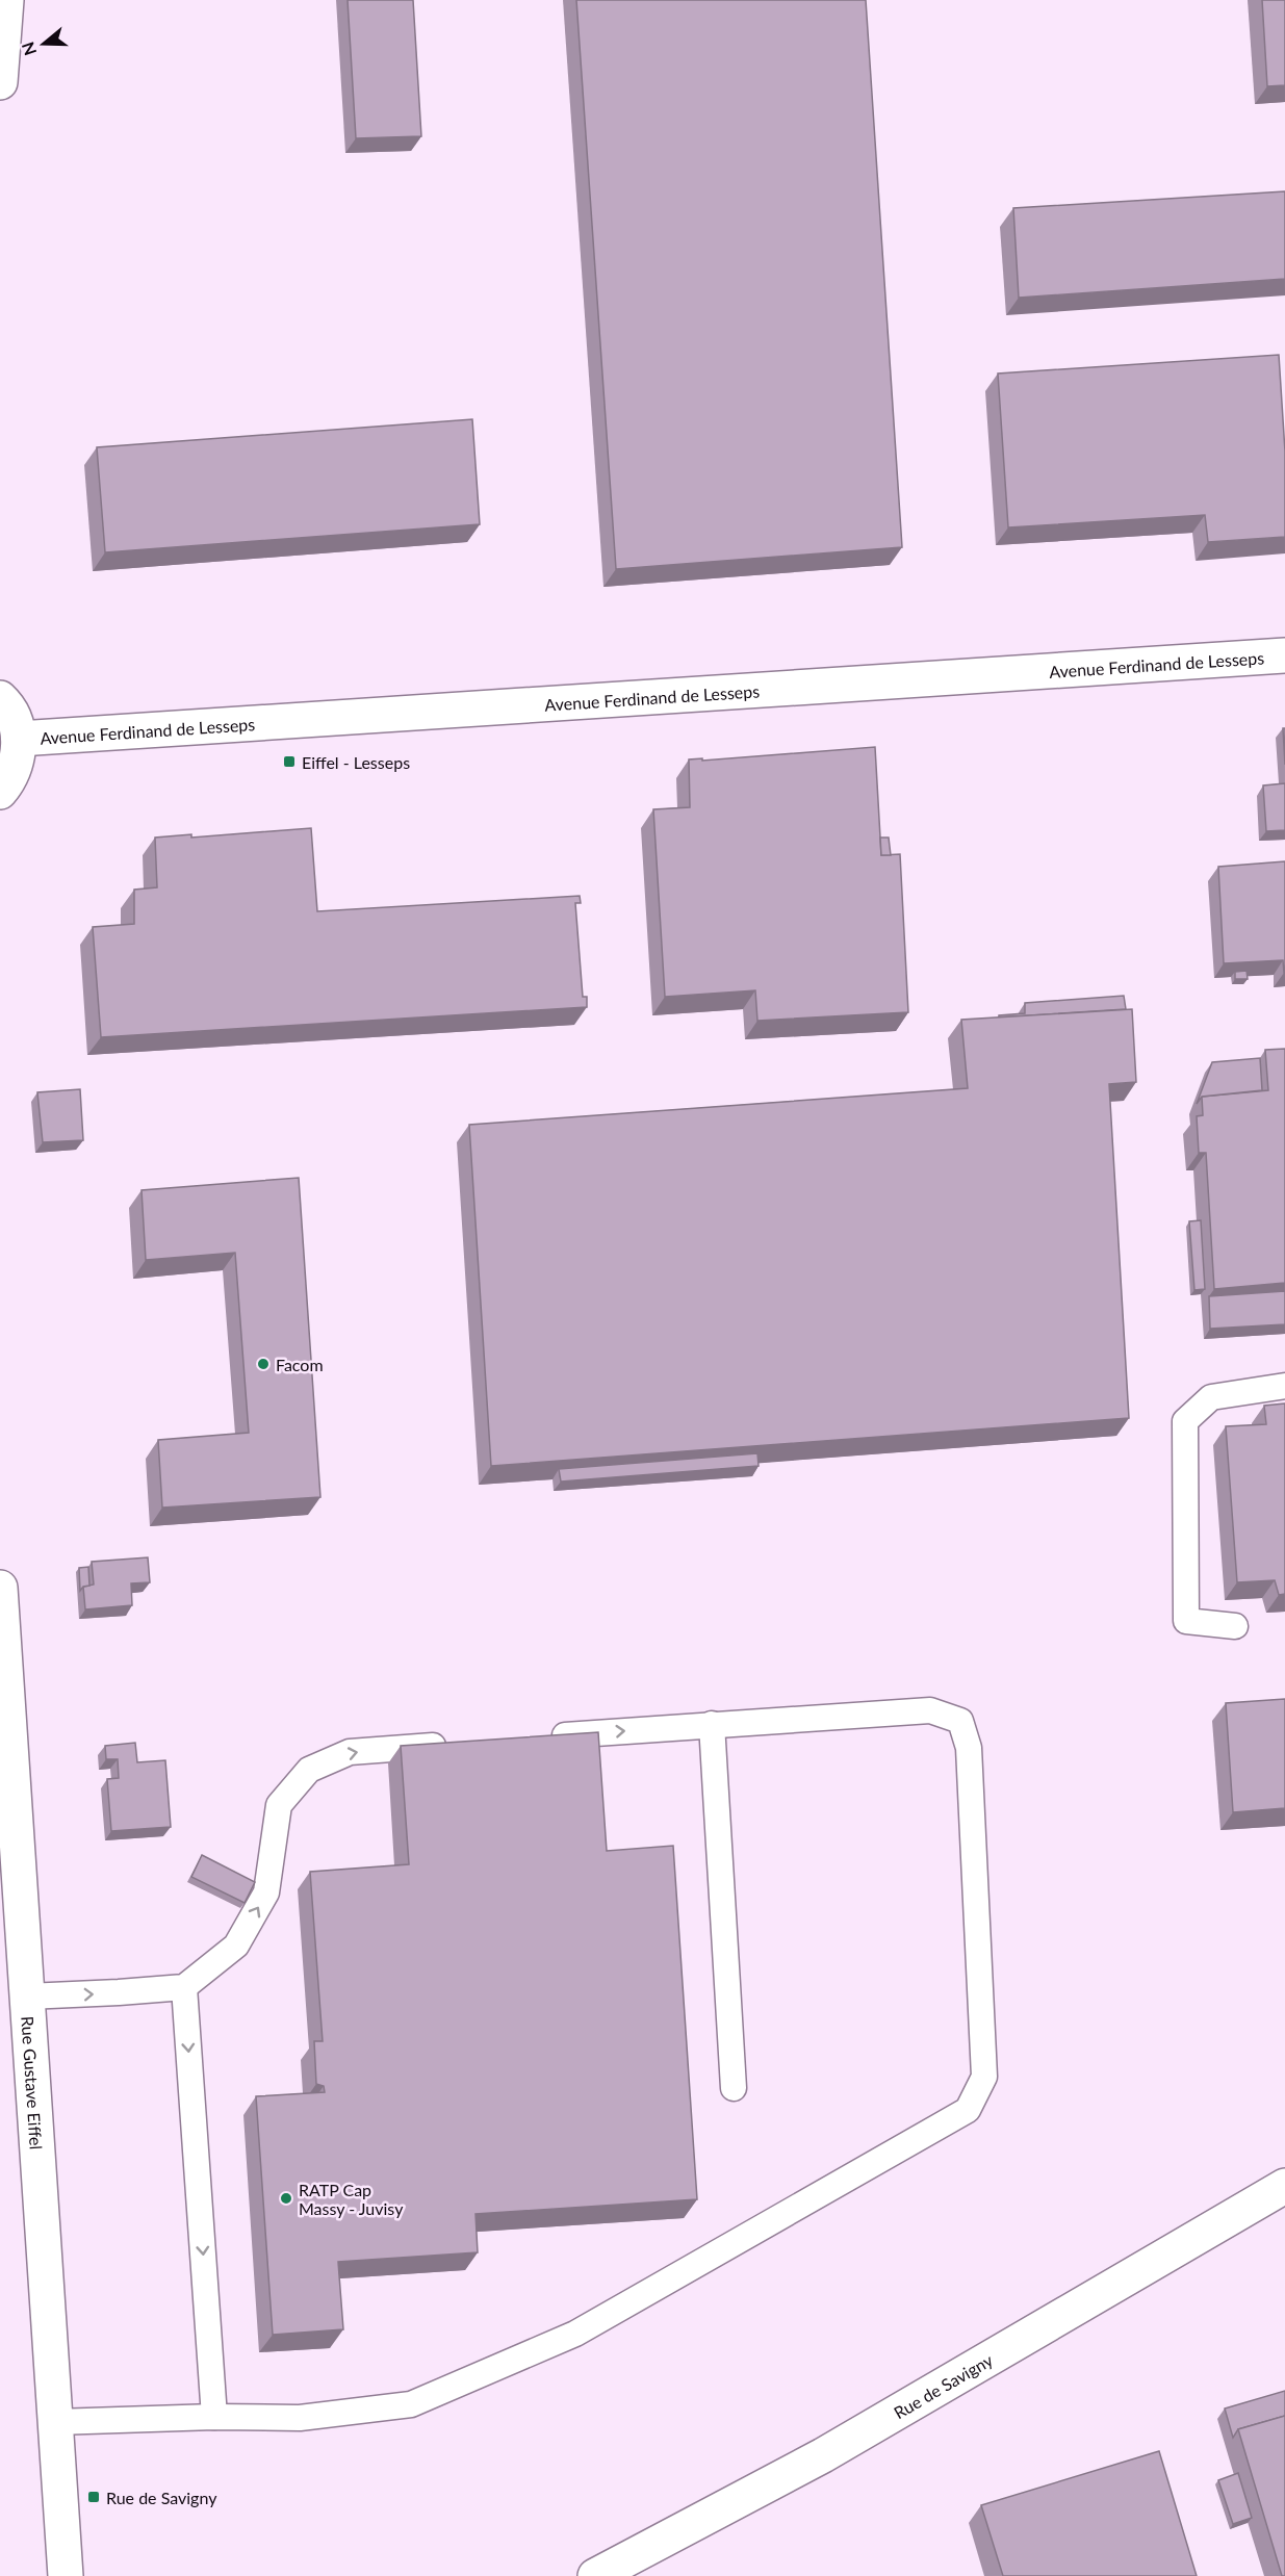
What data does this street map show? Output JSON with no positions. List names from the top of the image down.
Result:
{
  "streets": {
    "street": ["Avenue Ferdinand de Lesseps", "Rue Gustave Eiffel", "Rue de Savigny"]
  },
  "places": {
    "transit": ["Eiffel - Lesseps", "Rue de Savigny"],
    "other": ["Facom", "RATP Cap Massy - Juvisy"]
  },
  "north": "left"
}
